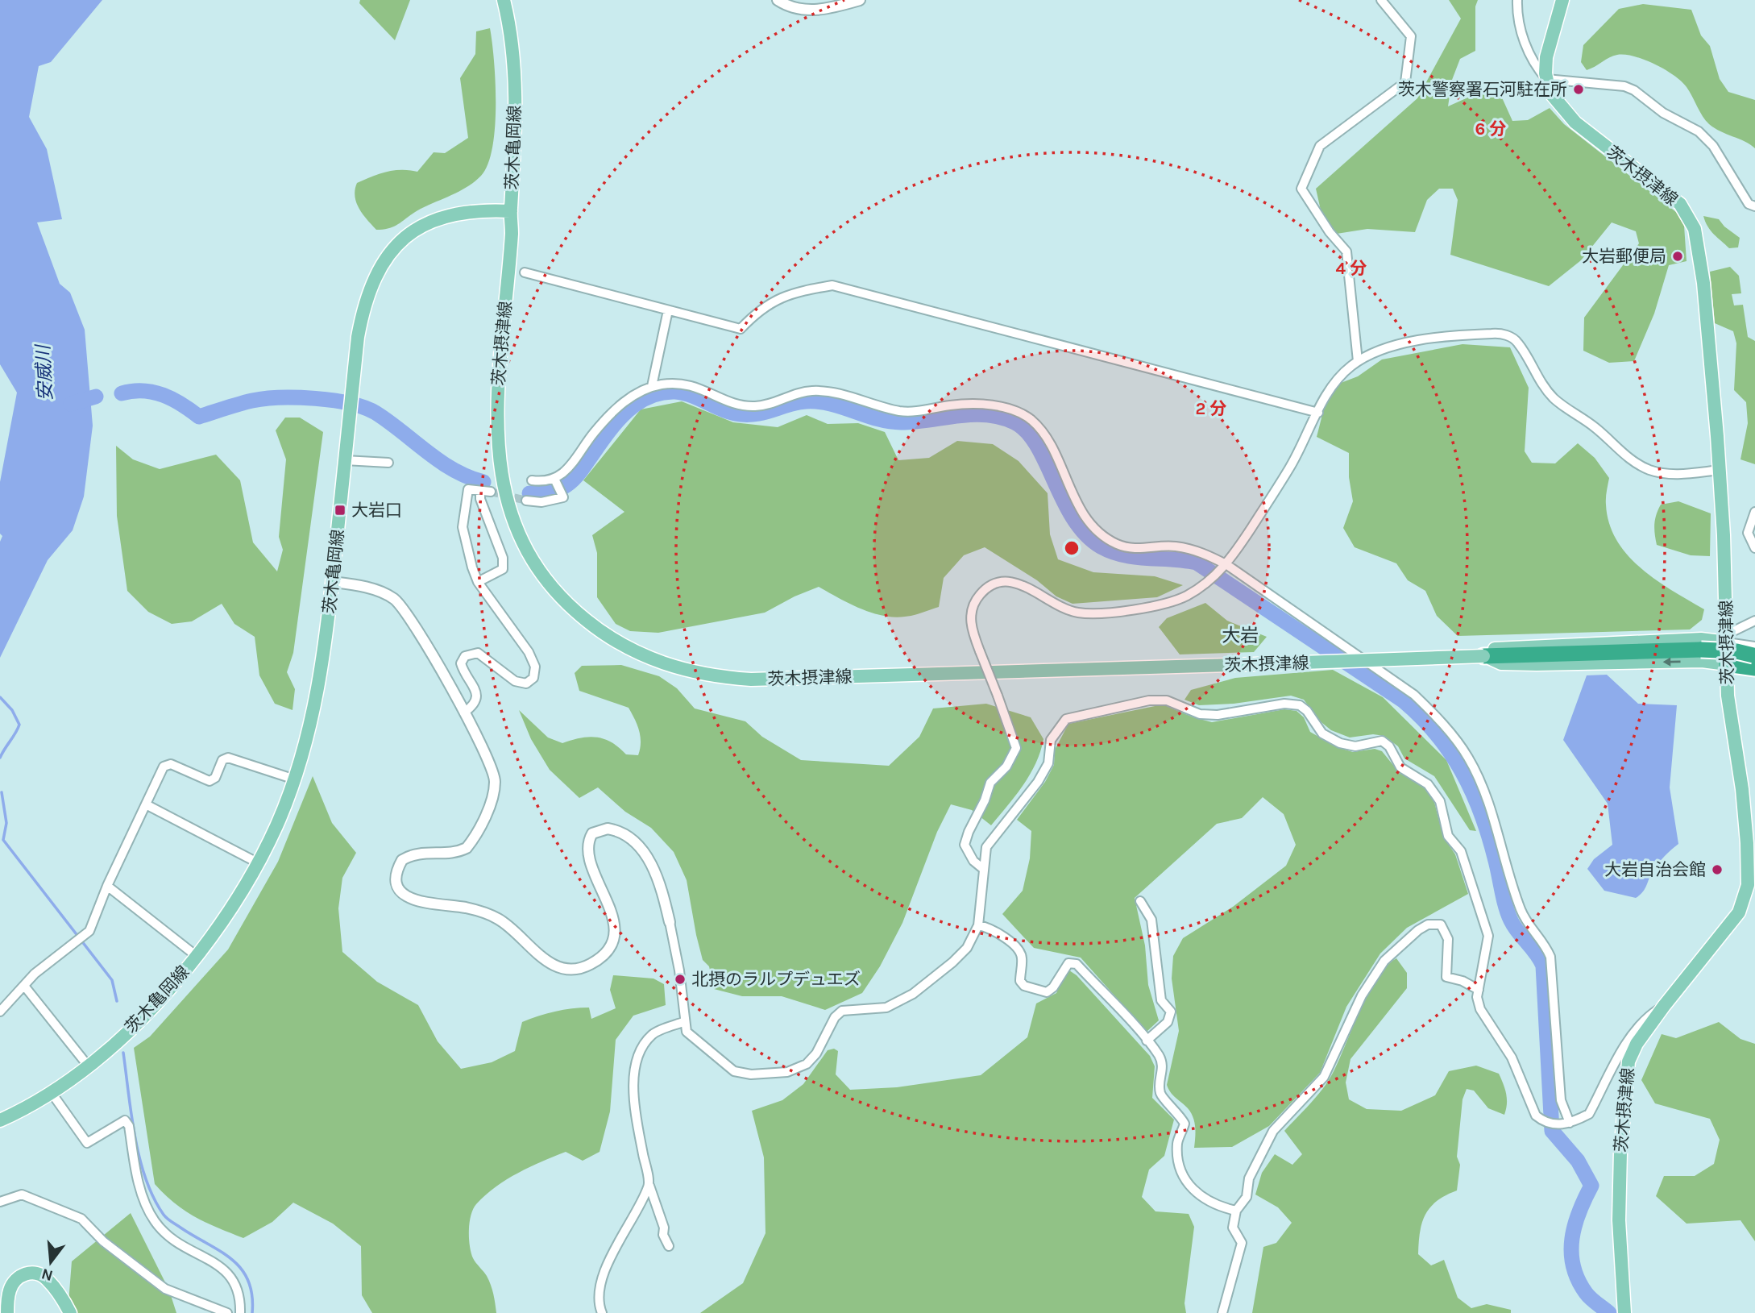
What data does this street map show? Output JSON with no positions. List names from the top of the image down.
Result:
{
  "streets": {
    "main road": ["茨木亀岡線", "茨木摂津線"]
  },
  "crossings": [
    ["茨木亀岡線", "茨木摂津線"]
  ],
  "districts": ["大岩"],
  "water": ["安威川"],
  "places": {
    "other": [
      "茨木警察署石河駐在所",
      "大岩郵便局",
      "大岩自治会館",
      "北摂のラルプデュエズ"
    ],
    "transit": ["大岩口"]
  },
  "north": "bottom",
  "rings": ["6 分", "4 分", "2 分"]
}
